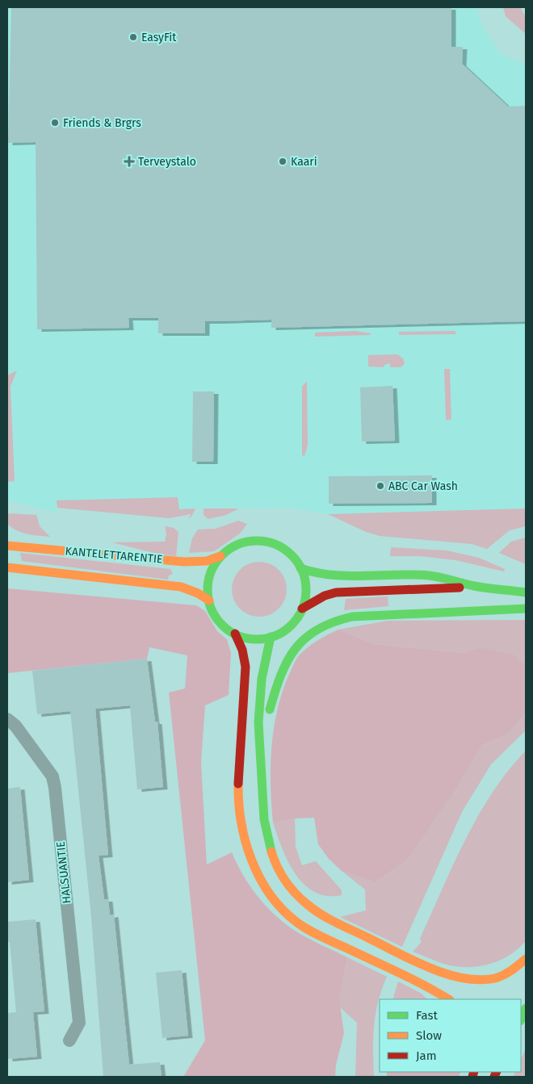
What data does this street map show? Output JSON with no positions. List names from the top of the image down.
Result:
{
  "streets": {
    "main road": ["KANTELETTARENTIE"],
    "street": ["HALSUANTIE"]
  },
  "places": {
    "other": [
      "EasyFit",
      "Friends & Brgrs",
      "Kaari",
      "ABC Car Wash"
    ],
    "health": ["Terveystalo"]
  },
  "legend": ["Fast", "Slow", "Jam"]
}
